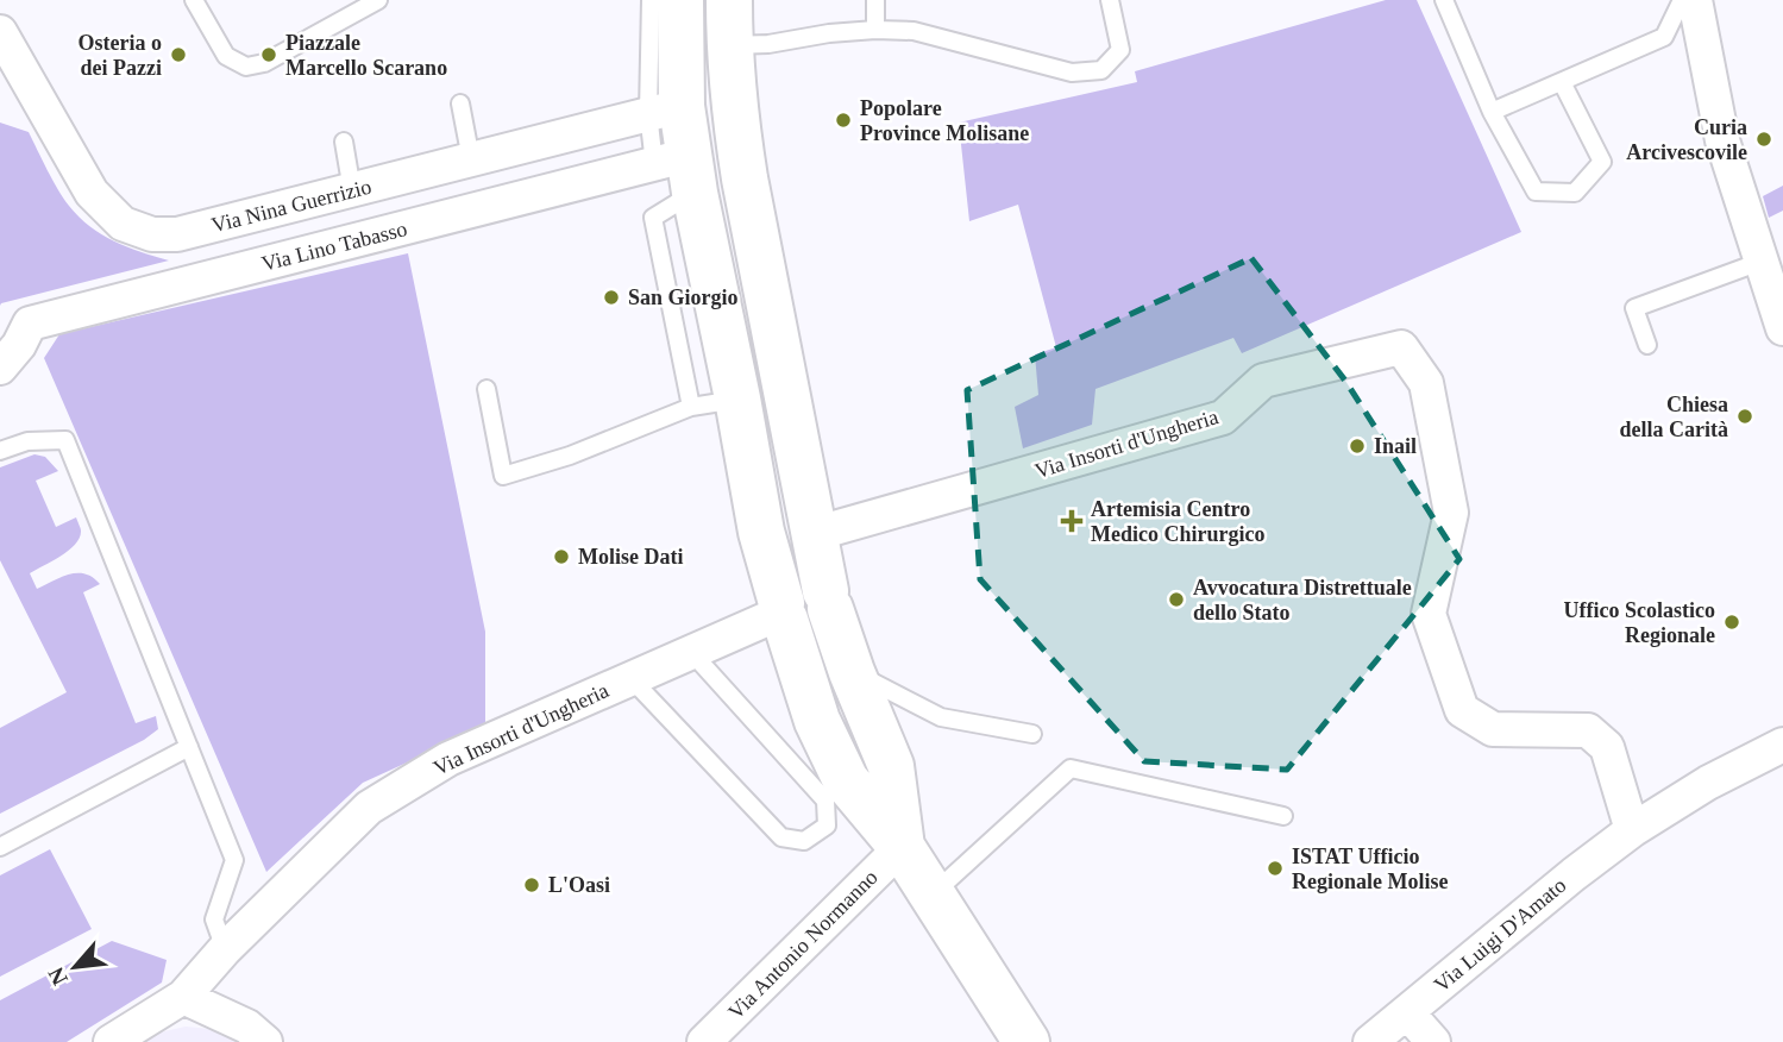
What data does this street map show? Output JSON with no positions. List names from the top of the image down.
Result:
{
  "streets": {
    "street": [
      "Via Nina Guerrizio",
      "Via Lino Tabasso",
      "Via Insorti d'Ungheria",
      "Via Luigi D'Amato",
      "Via Antonio Normanno"
    ]
  },
  "crossings": [
    ["Via Insorti d'Ungheria", "Via Luigi D'Amato"]
  ],
  "places": {
    "other": [
      "Osteria o dei Pazzi",
      "Piazzale Marcello Scarano",
      "Popolare Province Molisane",
      "Curia Arcivescovile",
      "San Giorgio",
      "Chiesa della Carità",
      "Inail",
      "Molise Dati",
      "Avvocatura Distrettuale dello Stato",
      "Uffico Scolastico Regionale",
      "ISTAT Ufficio Regionale Molise",
      "L'Oasi"
    ],
    "health": ["Artemisia Centro Medico Chirurgico"]
  },
  "north": "bottom left"
}
